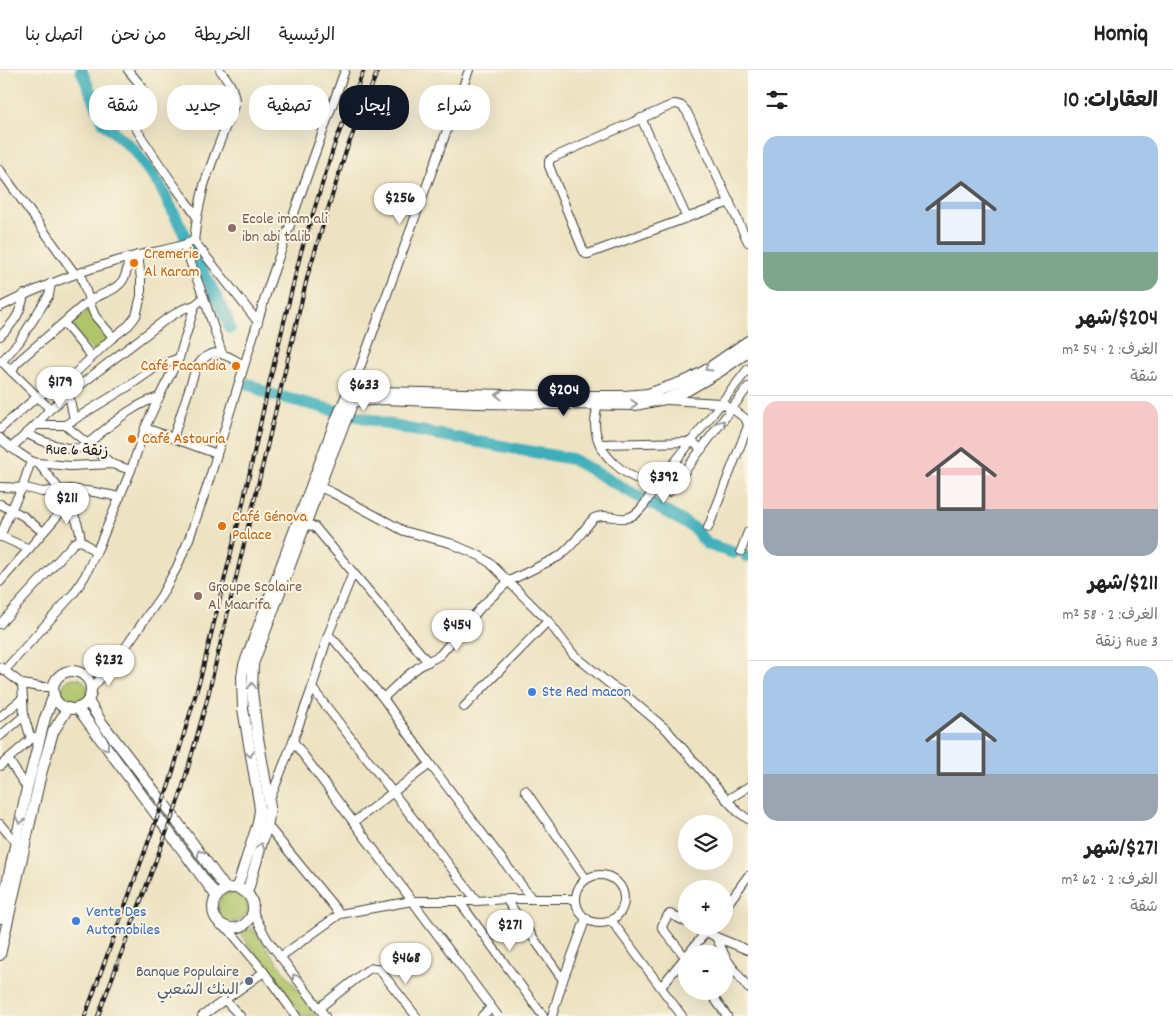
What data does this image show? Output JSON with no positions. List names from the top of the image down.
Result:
{
  "streets": {
    "street": ["Rue 6 زنقة"]
  },
  "places": [
    "Ecole imam ali ibn abi talib",
    "Cremerie Al Karam",
    "Café Facandia",
    "Café Astouria",
    "Café Génova Palace",
    "Groupe Scolaire Al Maarifa",
    "Ste Red macon",
    "Vente Des Automobiles",
    "Banque Populaire البنك الشعبي"
  ],
  "page": {
    "header": "Homiq",
    "nav": [
      "الرئيسية",
      "الخريطة",
      "من نحن",
      "اتصل بنا"
    ],
    "heading": "العقارات: 10",
    "chip": [
      "شراء",
      "إيجار",
      "تصفية",
      "جديد",
      "شقة"
    ],
    "list": [
      {
        "name": "$204/شهر",
        "note": "الغرف: 2 · 54 m² · شقة"
      },
      {
        "name": "$211/شهر",
        "note": "الغرف: 2 · 58 m² · Rue 3 زنقة"
      },
      {
        "name": "$271/شهر",
        "note": "الغرف: 2 · 62 m² · شقة"
      }
    ],
    "price": [
      "$256",
      "$179",
      "$633",
      "$204",
      "$392",
      "$211",
      "$454",
      "$232",
      "$271",
      "$468"
    ],
    "map_buttons": ["+", "−"]
  }
}
